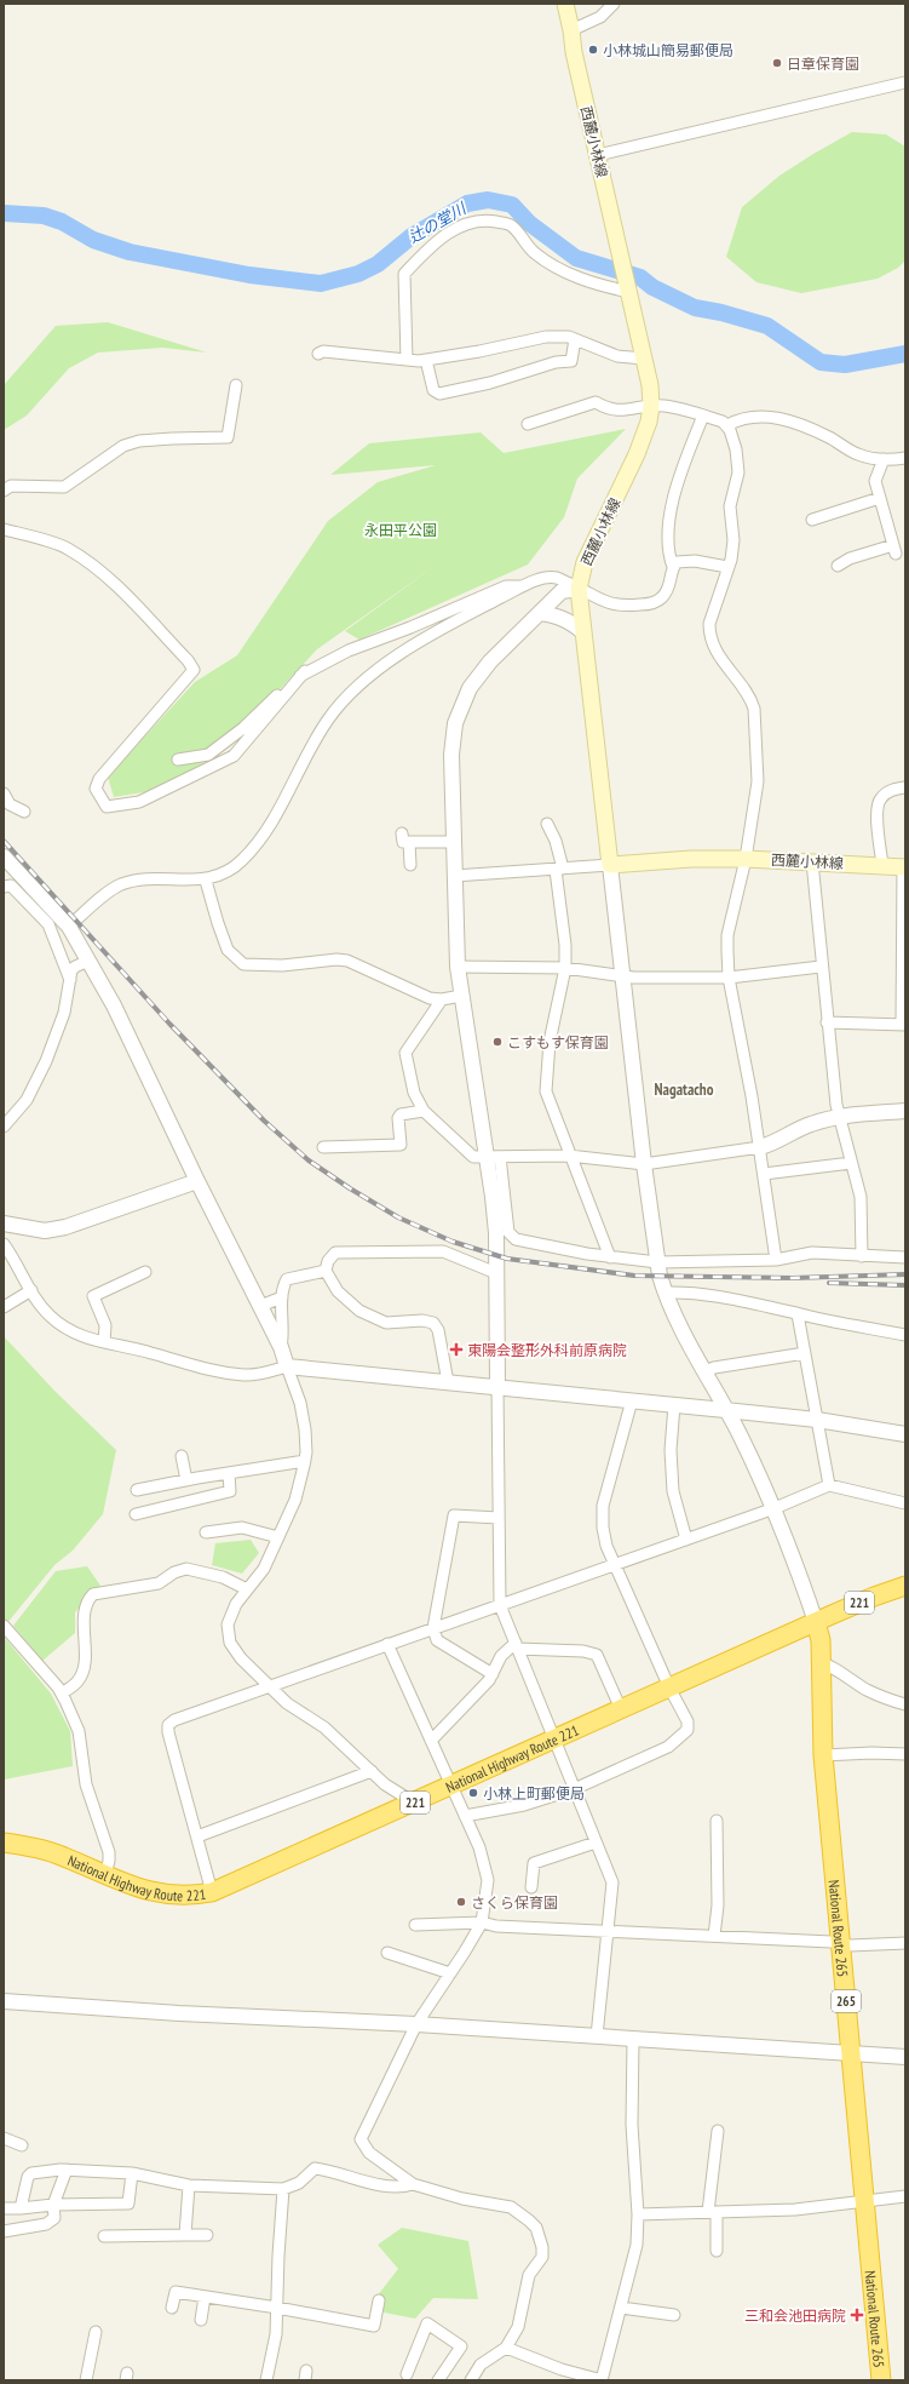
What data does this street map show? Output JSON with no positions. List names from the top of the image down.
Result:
{
  "streets": {
    "highway": [
      "221",
      "National Highway Route 221",
      "National Route 265",
      "265"
    ],
    "main road": ["西麓小林線"]
  },
  "crossings": [
    ["National Highway Route 221", "National Route 265"]
  ],
  "districts": ["Nagatacho"],
  "water": ["辻の堂川"],
  "parks": ["永田平公園"],
  "places": {
    "other": [
      "小林城山簡易郵便局",
      "日章保育園",
      "こすもす保育園",
      "小林上町郵便局",
      "さくら保育園"
    ],
    "health": ["東陽会整形外科前原病院", "三和会池田病院"]
  }
}
